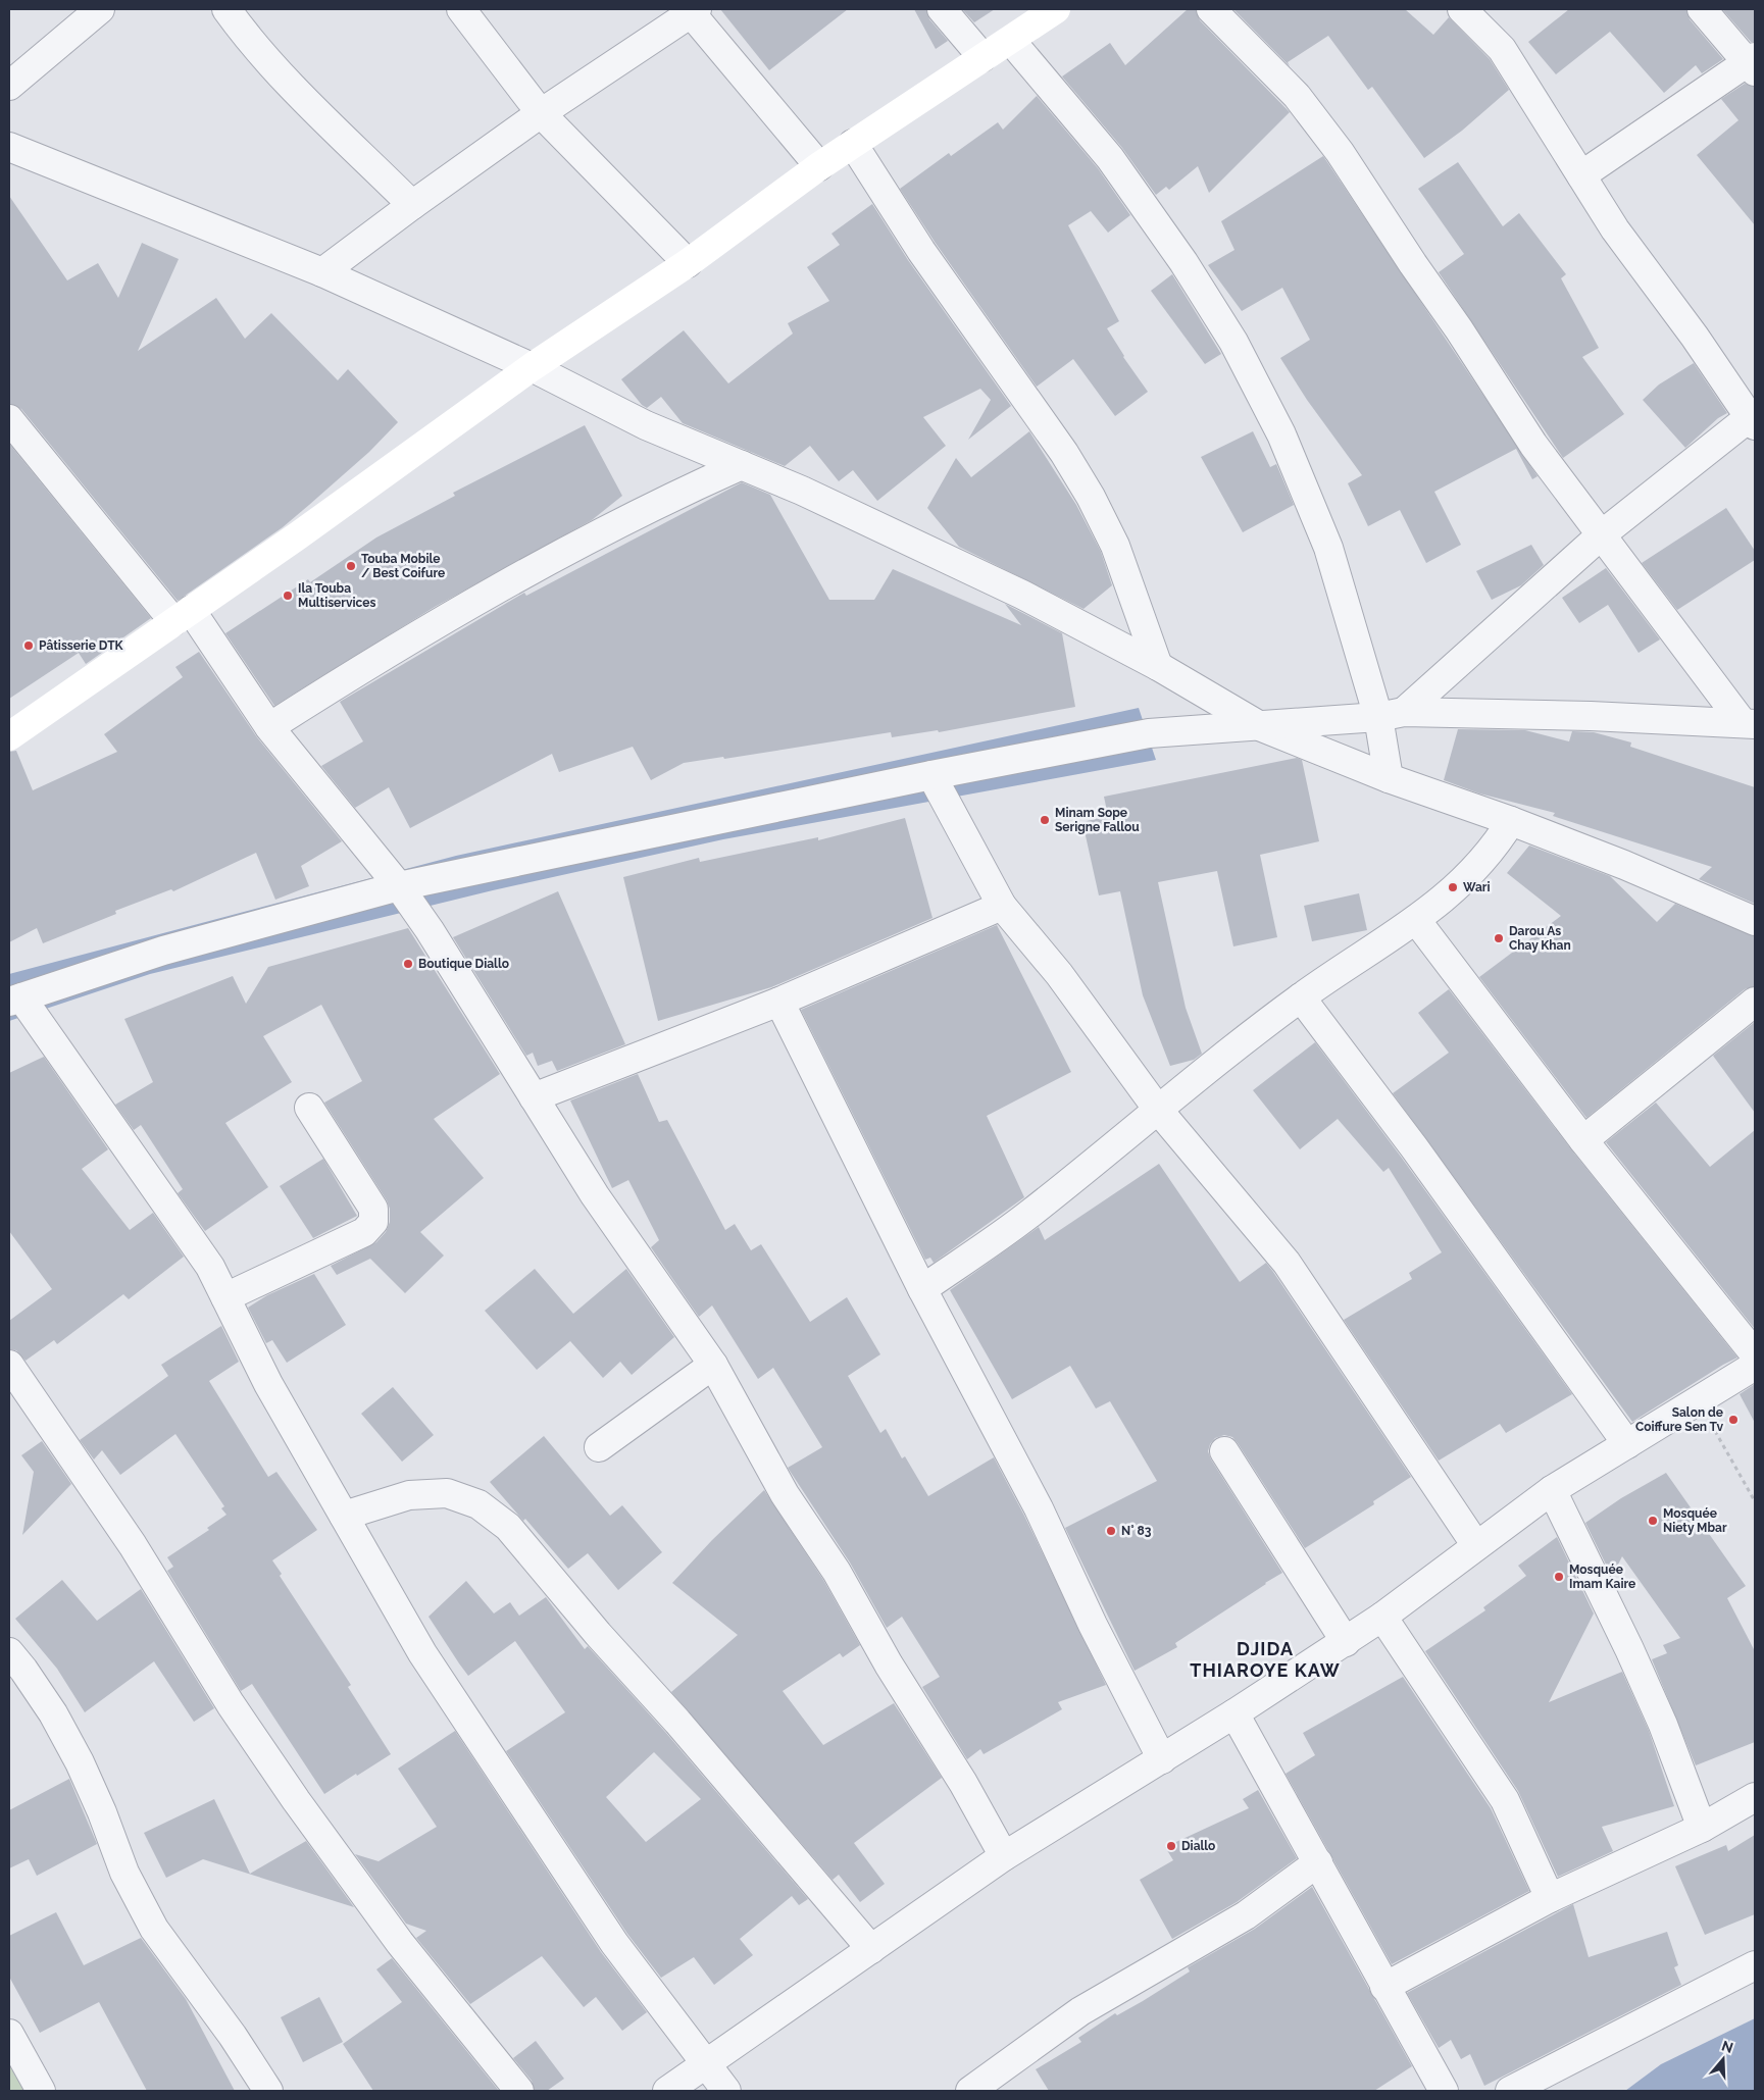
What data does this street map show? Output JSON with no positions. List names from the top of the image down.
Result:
{
  "districts": ["DJIDA THIAROYE KAW"],
  "places": [
    "Touba Mobile / Best Coifure",
    "Ila Touba Multiservices",
    "Pâtisserie DTK",
    "Minam Sope Serigne Fallou",
    "Wari",
    "Darou As Chay Khan",
    "Boutique Diallo",
    "Salon de Coiffure Sen Tv",
    "Mosquée Niety Mbar",
    "N° 83",
    "Mosquée Imam Kaire",
    "Diallo"
  ],
  "north": "top"
}
